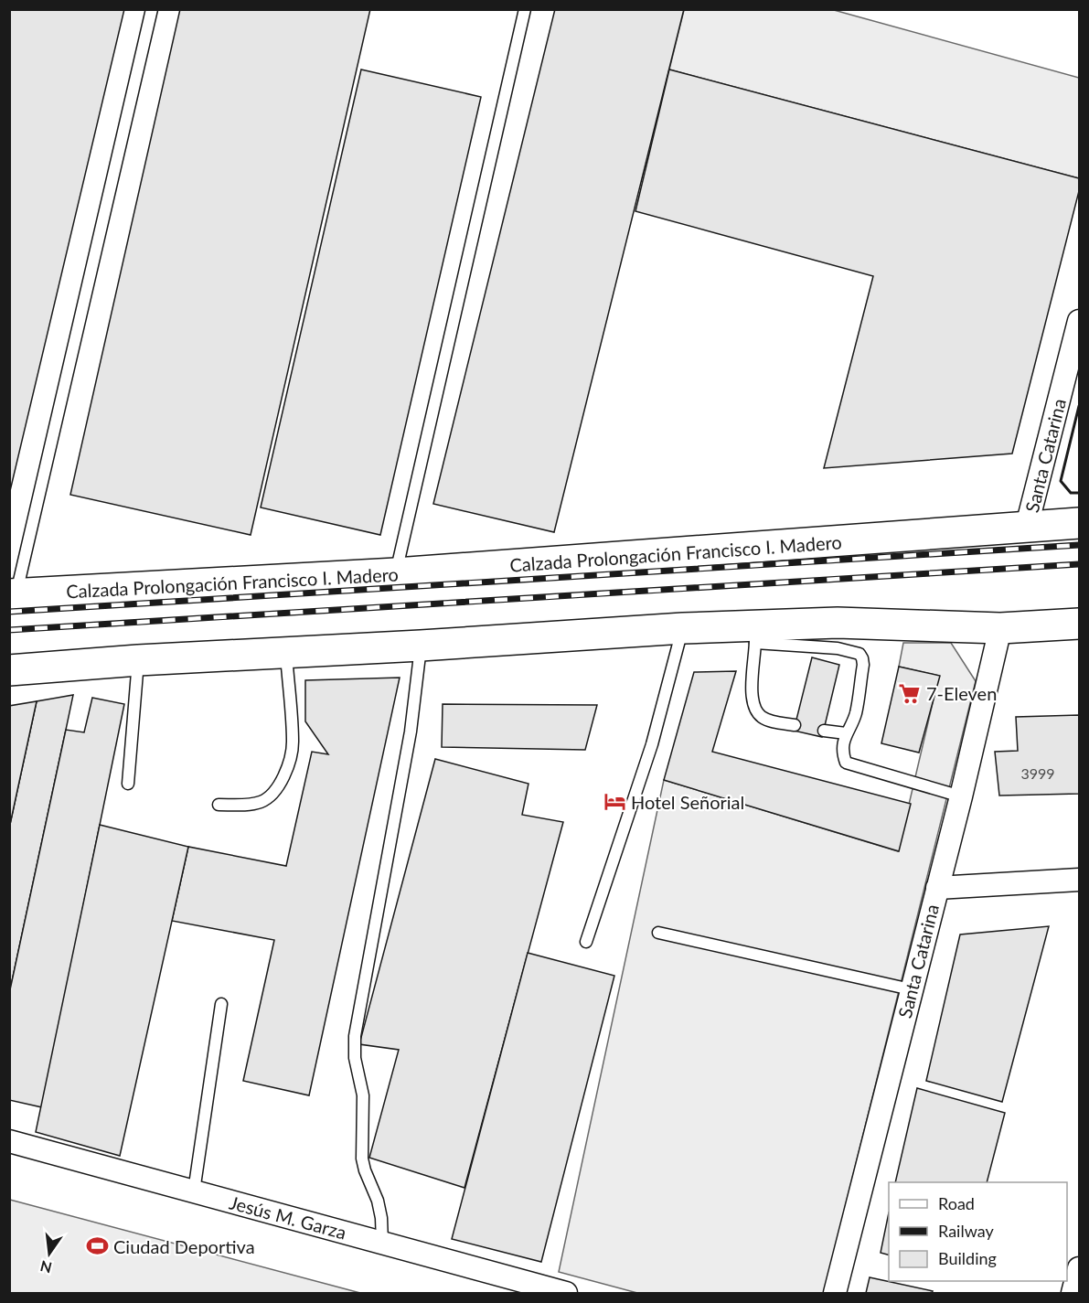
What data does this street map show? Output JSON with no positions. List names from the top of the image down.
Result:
{
  "streets": {
    "main road": ["Calzada Prolongación Francisco I. Madero"],
    "street": ["Santa Catarina", "Jesús M. Garza"]
  },
  "crossings": [
    ["Santa Catarina", "Calzada Prolongación Francisco I. Madero"]
  ],
  "places": {
    "supermarket": ["7-Eleven"],
    "hotel": ["Hotel Señorial"],
    "sports": ["Ciudad Deportiva"]
  },
  "house_numbers": ["3999"],
  "legend": ["Road", "Railway", "Building"],
  "north": "bottom"
}
